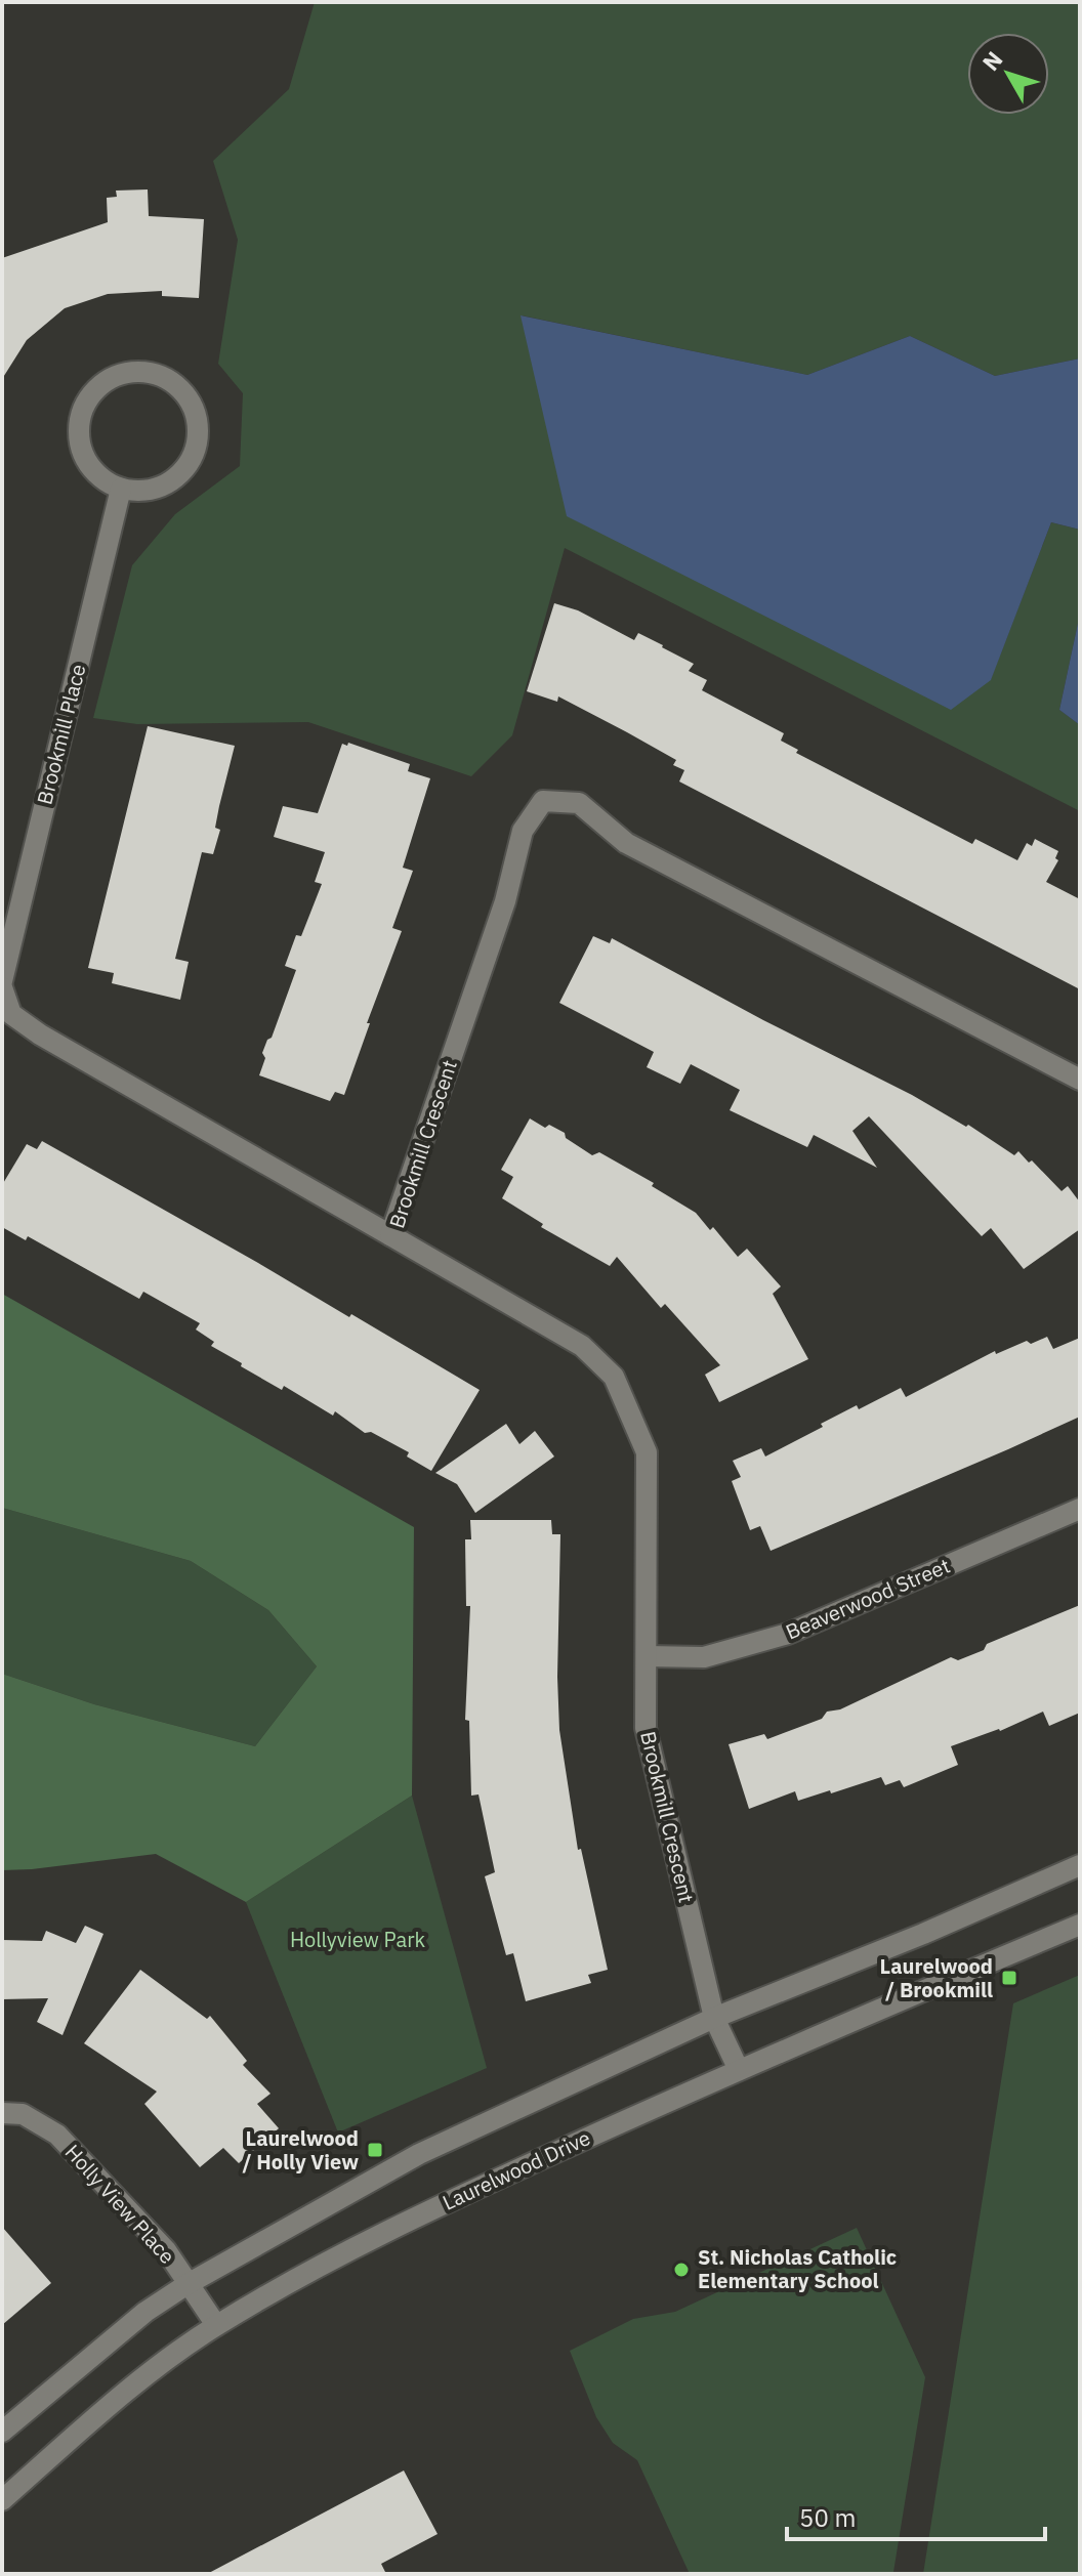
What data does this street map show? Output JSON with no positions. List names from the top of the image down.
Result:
{
  "streets": {
    "street": [
      "Brookmill Place",
      "Brookmill Crescent",
      "Beaverwood Street",
      "Laurelwood Drive",
      "Holly View Place"
    ]
  },
  "crossings": [
    ["Brookmill Place", "Brookmill Crescent"],
    ["Brookmill Crescent", "Beaverwood Street"],
    ["Brookmill Crescent", "Laurelwood Drive"],
    ["Laurelwood Drive", "Holly View Place"]
  ],
  "parks": ["Hollyview Park"],
  "places": {
    "transit": ["Laurelwood / Brookmill", "Laurelwood / Holly View"],
    "other": ["St. Nicholas Catholic Elementary School"]
  },
  "scale_bar": "50 m",
  "north": "top left"
}
